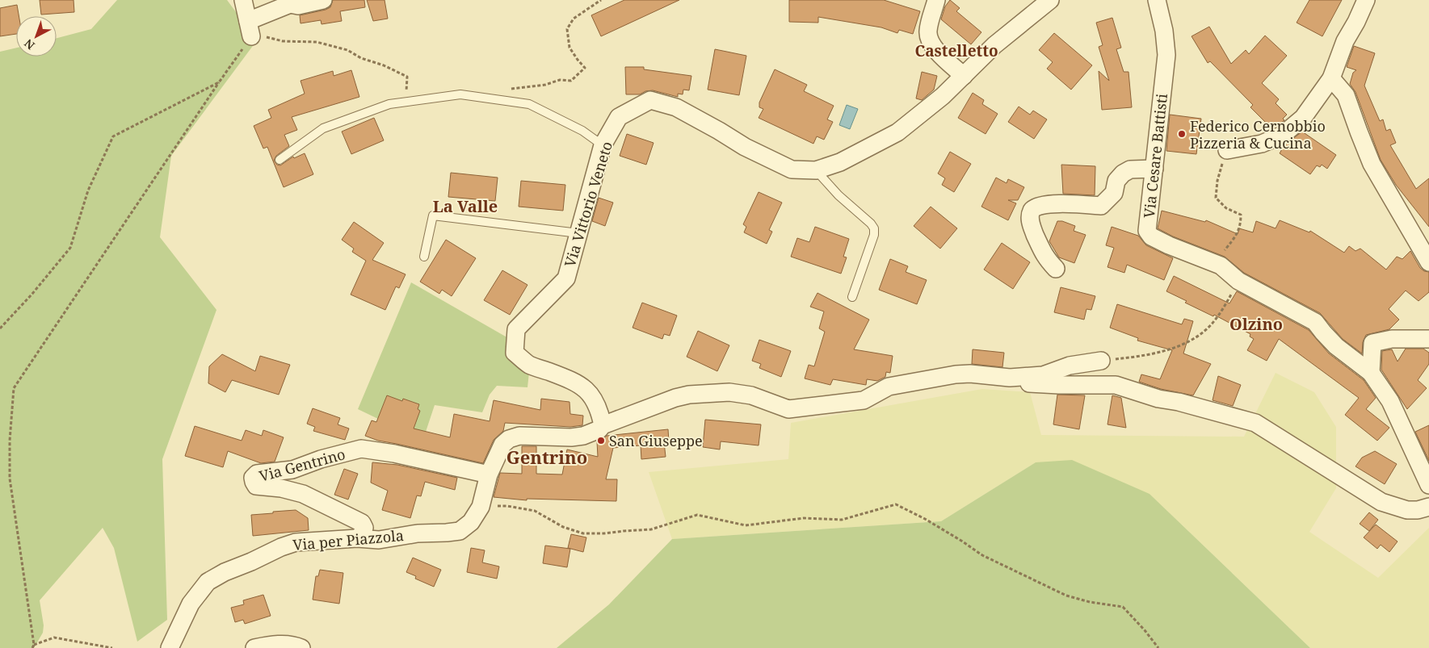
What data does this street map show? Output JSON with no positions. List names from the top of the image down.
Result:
{
  "streets": {
    "street": [
      "Via Cesare Battisti",
      "Via Vittorio Veneto",
      "Via Gentrino",
      "Via per Piazzola"
    ]
  },
  "crossings": [
    ["Via Gentrino", "Via per Piazzola"]
  ],
  "districts": [
    "Castelletto",
    "La Valle",
    "Olzino",
    "Gentrino"
  ],
  "places": ["Federico Cernobbio Pizzeria & Cucina", "San Giuseppe"],
  "north": "bottom left"
}
